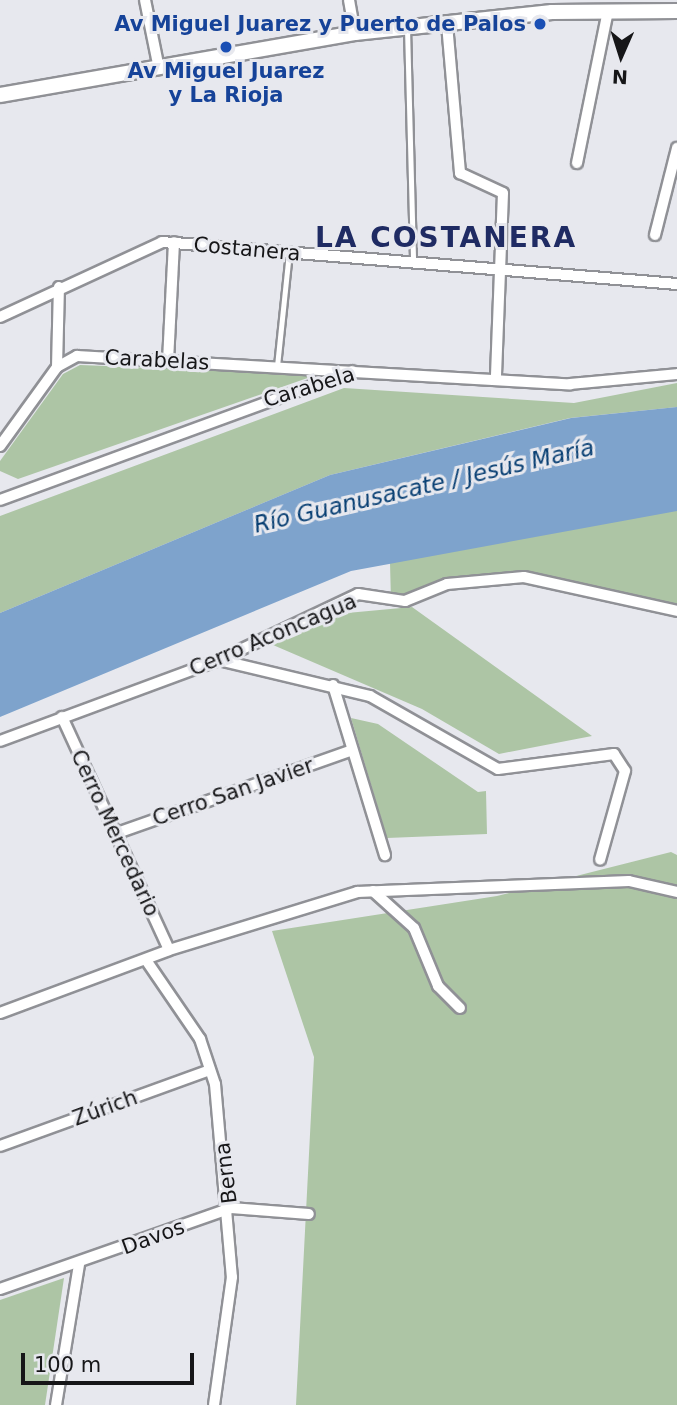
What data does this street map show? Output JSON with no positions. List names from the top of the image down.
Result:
{
  "streets": {
    "street": [
      "Costanera",
      "Carabelas",
      "Carabela",
      "Cerro Aconcagua",
      "Cerro San Javier",
      "Cerro Mercedario",
      "Zúrich",
      "Berna",
      "Davos"
    ]
  },
  "crossings": [
    ["Carabelas", "Carabela"],
    ["Cerro Aconcagua", "Cerro Mercedario"],
    ["Cerro San Javier", "Cerro Mercedario"],
    ["Zúrich", "Berna"],
    ["Berna", "Davos"]
  ],
  "districts": ["LA COSTANERA"],
  "water": ["Río Guanusacate / Jesús María"],
  "places": ["Av Miguel Juarez y Puerto de Palos", "Av Miguel Juarez y La Rioja"],
  "scale_bar": "100 m",
  "north": "bottom"
}
